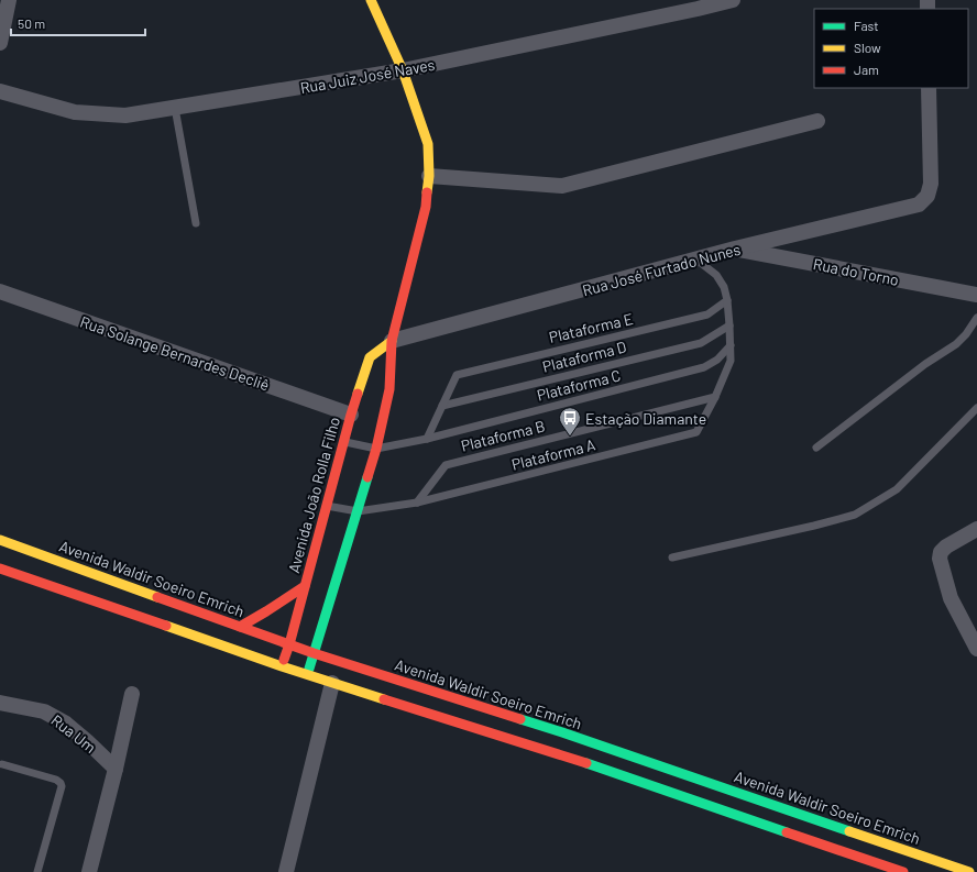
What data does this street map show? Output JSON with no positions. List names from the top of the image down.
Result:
{
  "streets": {
    "main road": ["Avenida João Rolla Filho", "Avenida Waldir Soeiro Emrich"],
    "street": [
      "Rua Juiz José Naves",
      "Rua José Furtado Nunes",
      "Rua do Torno",
      "Rua Solange Bernardes Decliê",
      "Rua Um"
    ],
    "lane": [
      "Plataforma E",
      "Plataforma D",
      "Plataforma C",
      "Plataforma B",
      "Plataforma A"
    ]
  },
  "crossings": [
    ["Rua José Furtado Nunes", "Rua do Torno"],
    ["Rua José Furtado Nunes", "Avenida João Rolla Filho"],
    ["Plataforma E", "Plataforma D"],
    ["Rua Solange Bernardes Decliê", "Avenida João Rolla Filho"],
    ["Plataforma B", "Plataforma A"],
    ["Plataforma A", "Avenida João Rolla Filho"],
    ["Avenida João Rolla Filho", "Avenida Waldir Soeiro Emrich"]
  ],
  "places": {
    "bus stop": ["Estação Diamante"]
  },
  "legend": ["Fast", "Slow", "Jam"],
  "scale_bar": "50 m"
}
